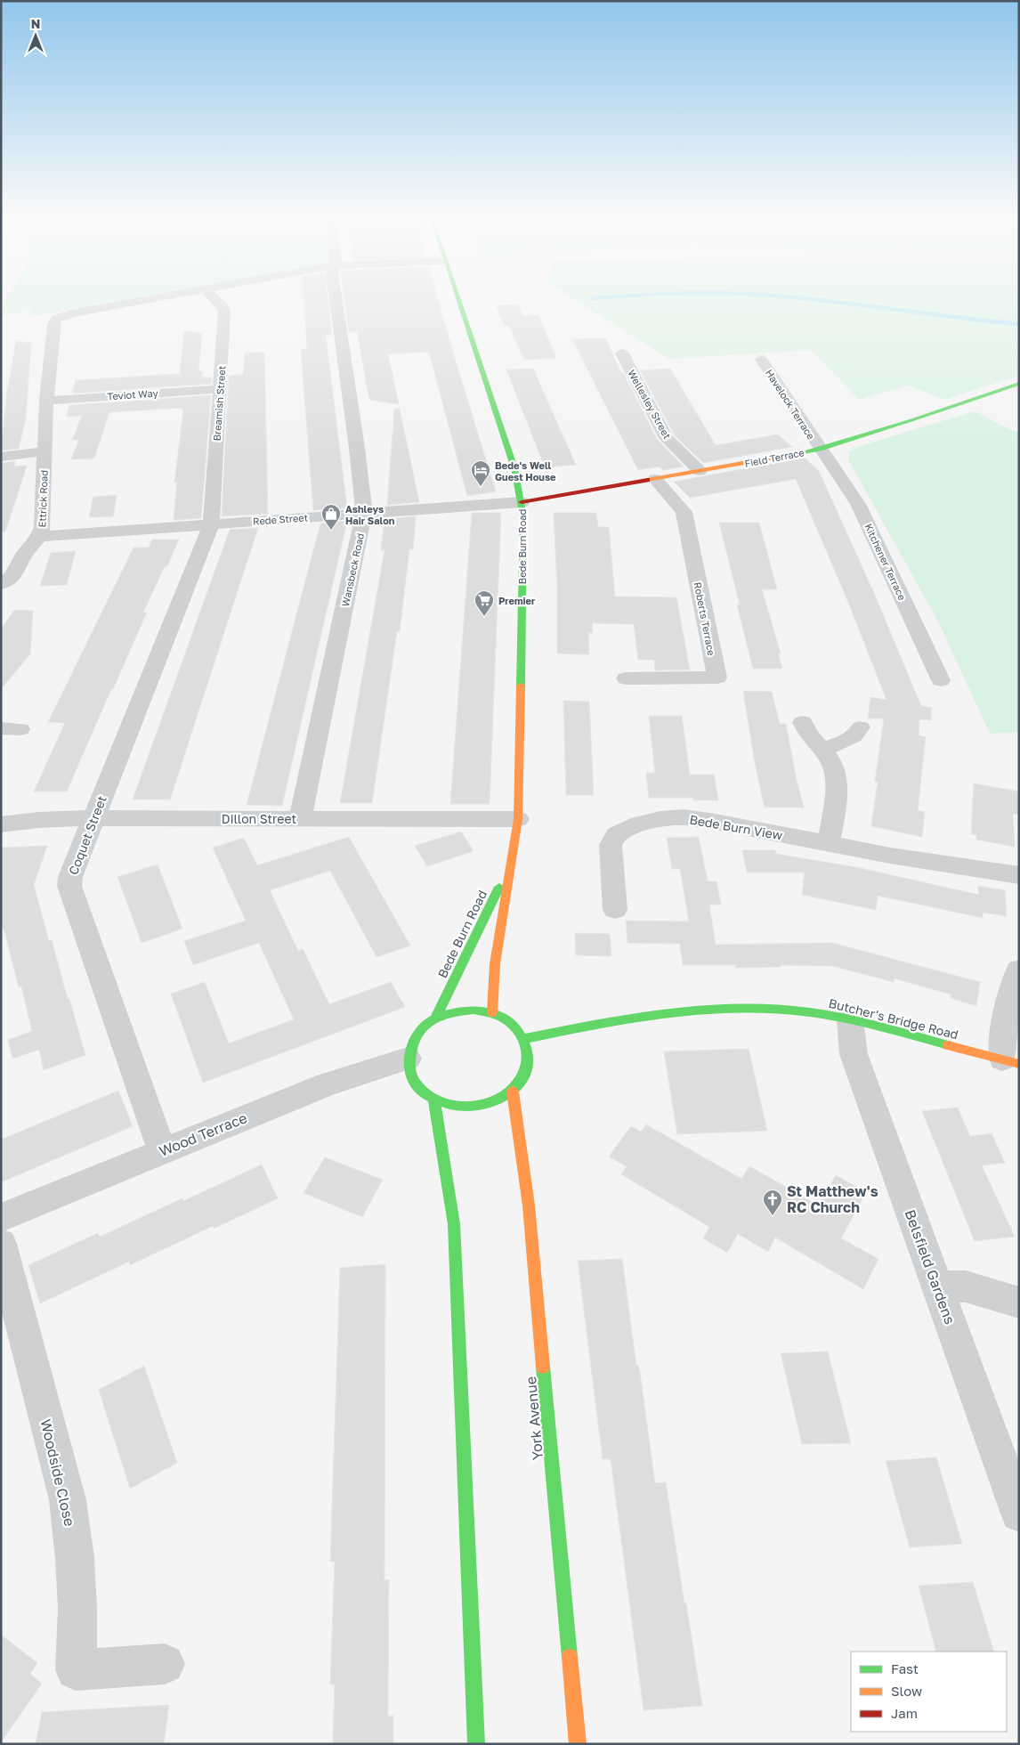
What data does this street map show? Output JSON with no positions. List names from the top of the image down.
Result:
{
  "streets": {
    "main road": [
      "Field Terrace",
      "Bede Burn Road",
      "Butcher's Bridge Road",
      "York Avenue"
    ],
    "street": [
      "Teviot Way",
      "Breamish Street",
      "Wellesley Street",
      "Havelock Terrace",
      "Ettrick Road",
      "Rede Street",
      "Kitchener Terrace",
      "Wansbeck Road",
      "Roberts Terrace",
      "Dillon Street",
      "Bede Burn View",
      "Coquet Street",
      "Wood Terrace",
      "Belsfield Gardens",
      "Woodside Close"
    ]
  },
  "crossings": [
    ["Teviot Way", "Breamish Street"],
    ["Teviot Way", "Ettrick Road"],
    ["Breamish Street", "Rede Street"],
    ["Breamish Street", "Coquet Street"],
    ["Wellesley Street", "Field Terrace"],
    ["Havelock Terrace", "Field Terrace"],
    ["Havelock Terrace", "Kitchener Terrace"],
    ["Field Terrace", "Rede Street"],
    ["Field Terrace", "Bede Burn Road"],
    ["Field Terrace", "Kitchener Terrace"],
    ["Field Terrace", "Roberts Terrace"],
    ["Ettrick Road", "Rede Street"],
    ["Rede Street", "Bede Burn Road"],
    ["Rede Street", "Wansbeck Road"],
    ["Rede Street", "Coquet Street"],
    ["Bede Burn Road", "Dillon Street"],
    ["Bede Burn Road", "Butcher's Bridge Road"],
    ["Bede Burn Road", "Wood Terrace"],
    ["Bede Burn Road", "York Avenue"],
    ["Wansbeck Road", "Dillon Street"],
    ["Dillon Street", "Coquet Street"],
    ["Coquet Street", "Wood Terrace"],
    ["Butcher's Bridge Road", "Wood Terrace"],
    ["Butcher's Bridge Road", "Belsfield Gardens"],
    ["Butcher's Bridge Road", "York Avenue"],
    ["Wood Terrace", "York Avenue"]
  ],
  "places": {
    "hotel": ["Bede's Well Guest House"],
    "shop": ["Ashleys Hair Salon"],
    "supermarket": ["Premier"],
    "church": ["St Matthew's RC Church"]
  },
  "legend": ["Fast", "Slow", "Jam"],
  "north": "top"
}
